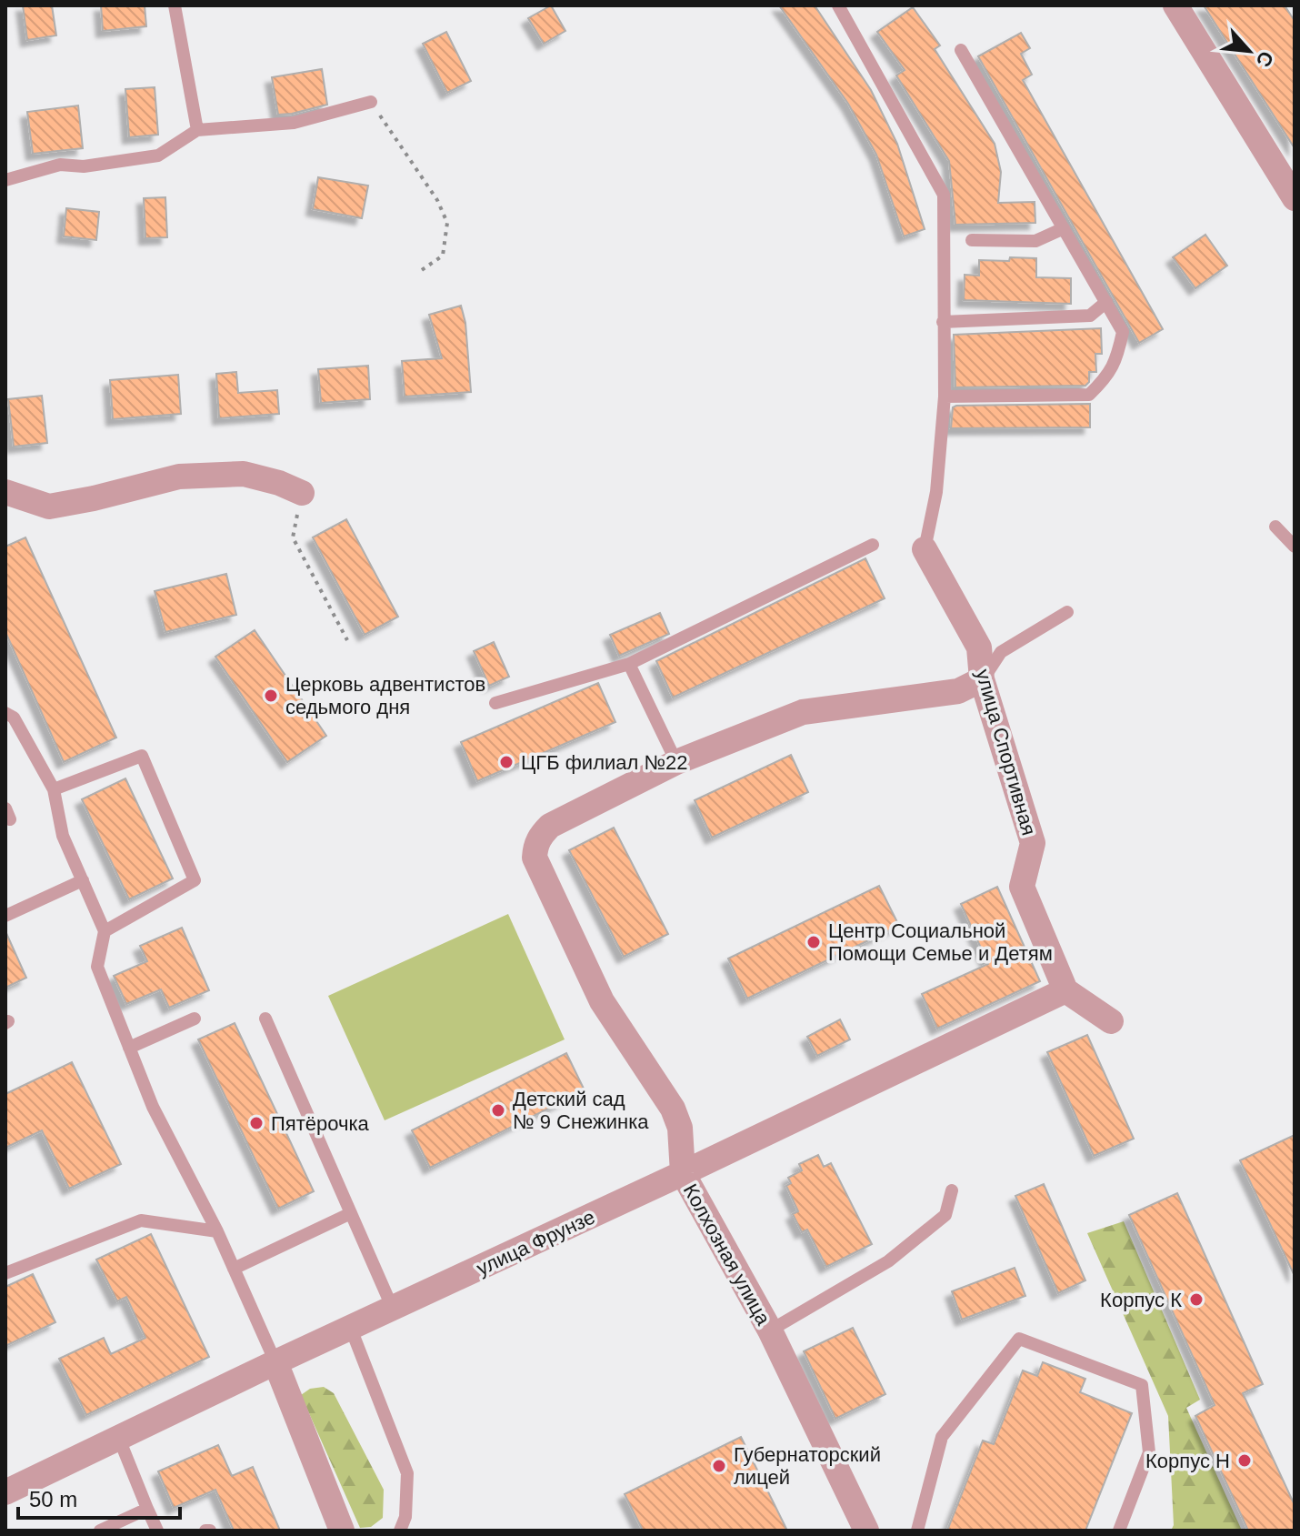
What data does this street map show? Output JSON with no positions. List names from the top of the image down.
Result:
{
  "streets": {
    "street": ["улица Спортивная", "улица Фрунзе", "Колхозная улица"]
  },
  "crossings": [
    ["улица Спортивная", "улица Фрунзе"],
    ["улица Фрунзе", "Колхозная улица"]
  ],
  "places": [
    "Церковь адвентистов седьмого дня",
    "ЦГБ филиал №22",
    "Центр Социальной Помощи Семье и Детям",
    "Детский сад № 9 Снежинка",
    "Пятёрочка",
    "Корпус К",
    "Корпус Н",
    "Губернаторский лицей"
  ],
  "scale_bar": "50 m",
  "north": "bottom right"
}
